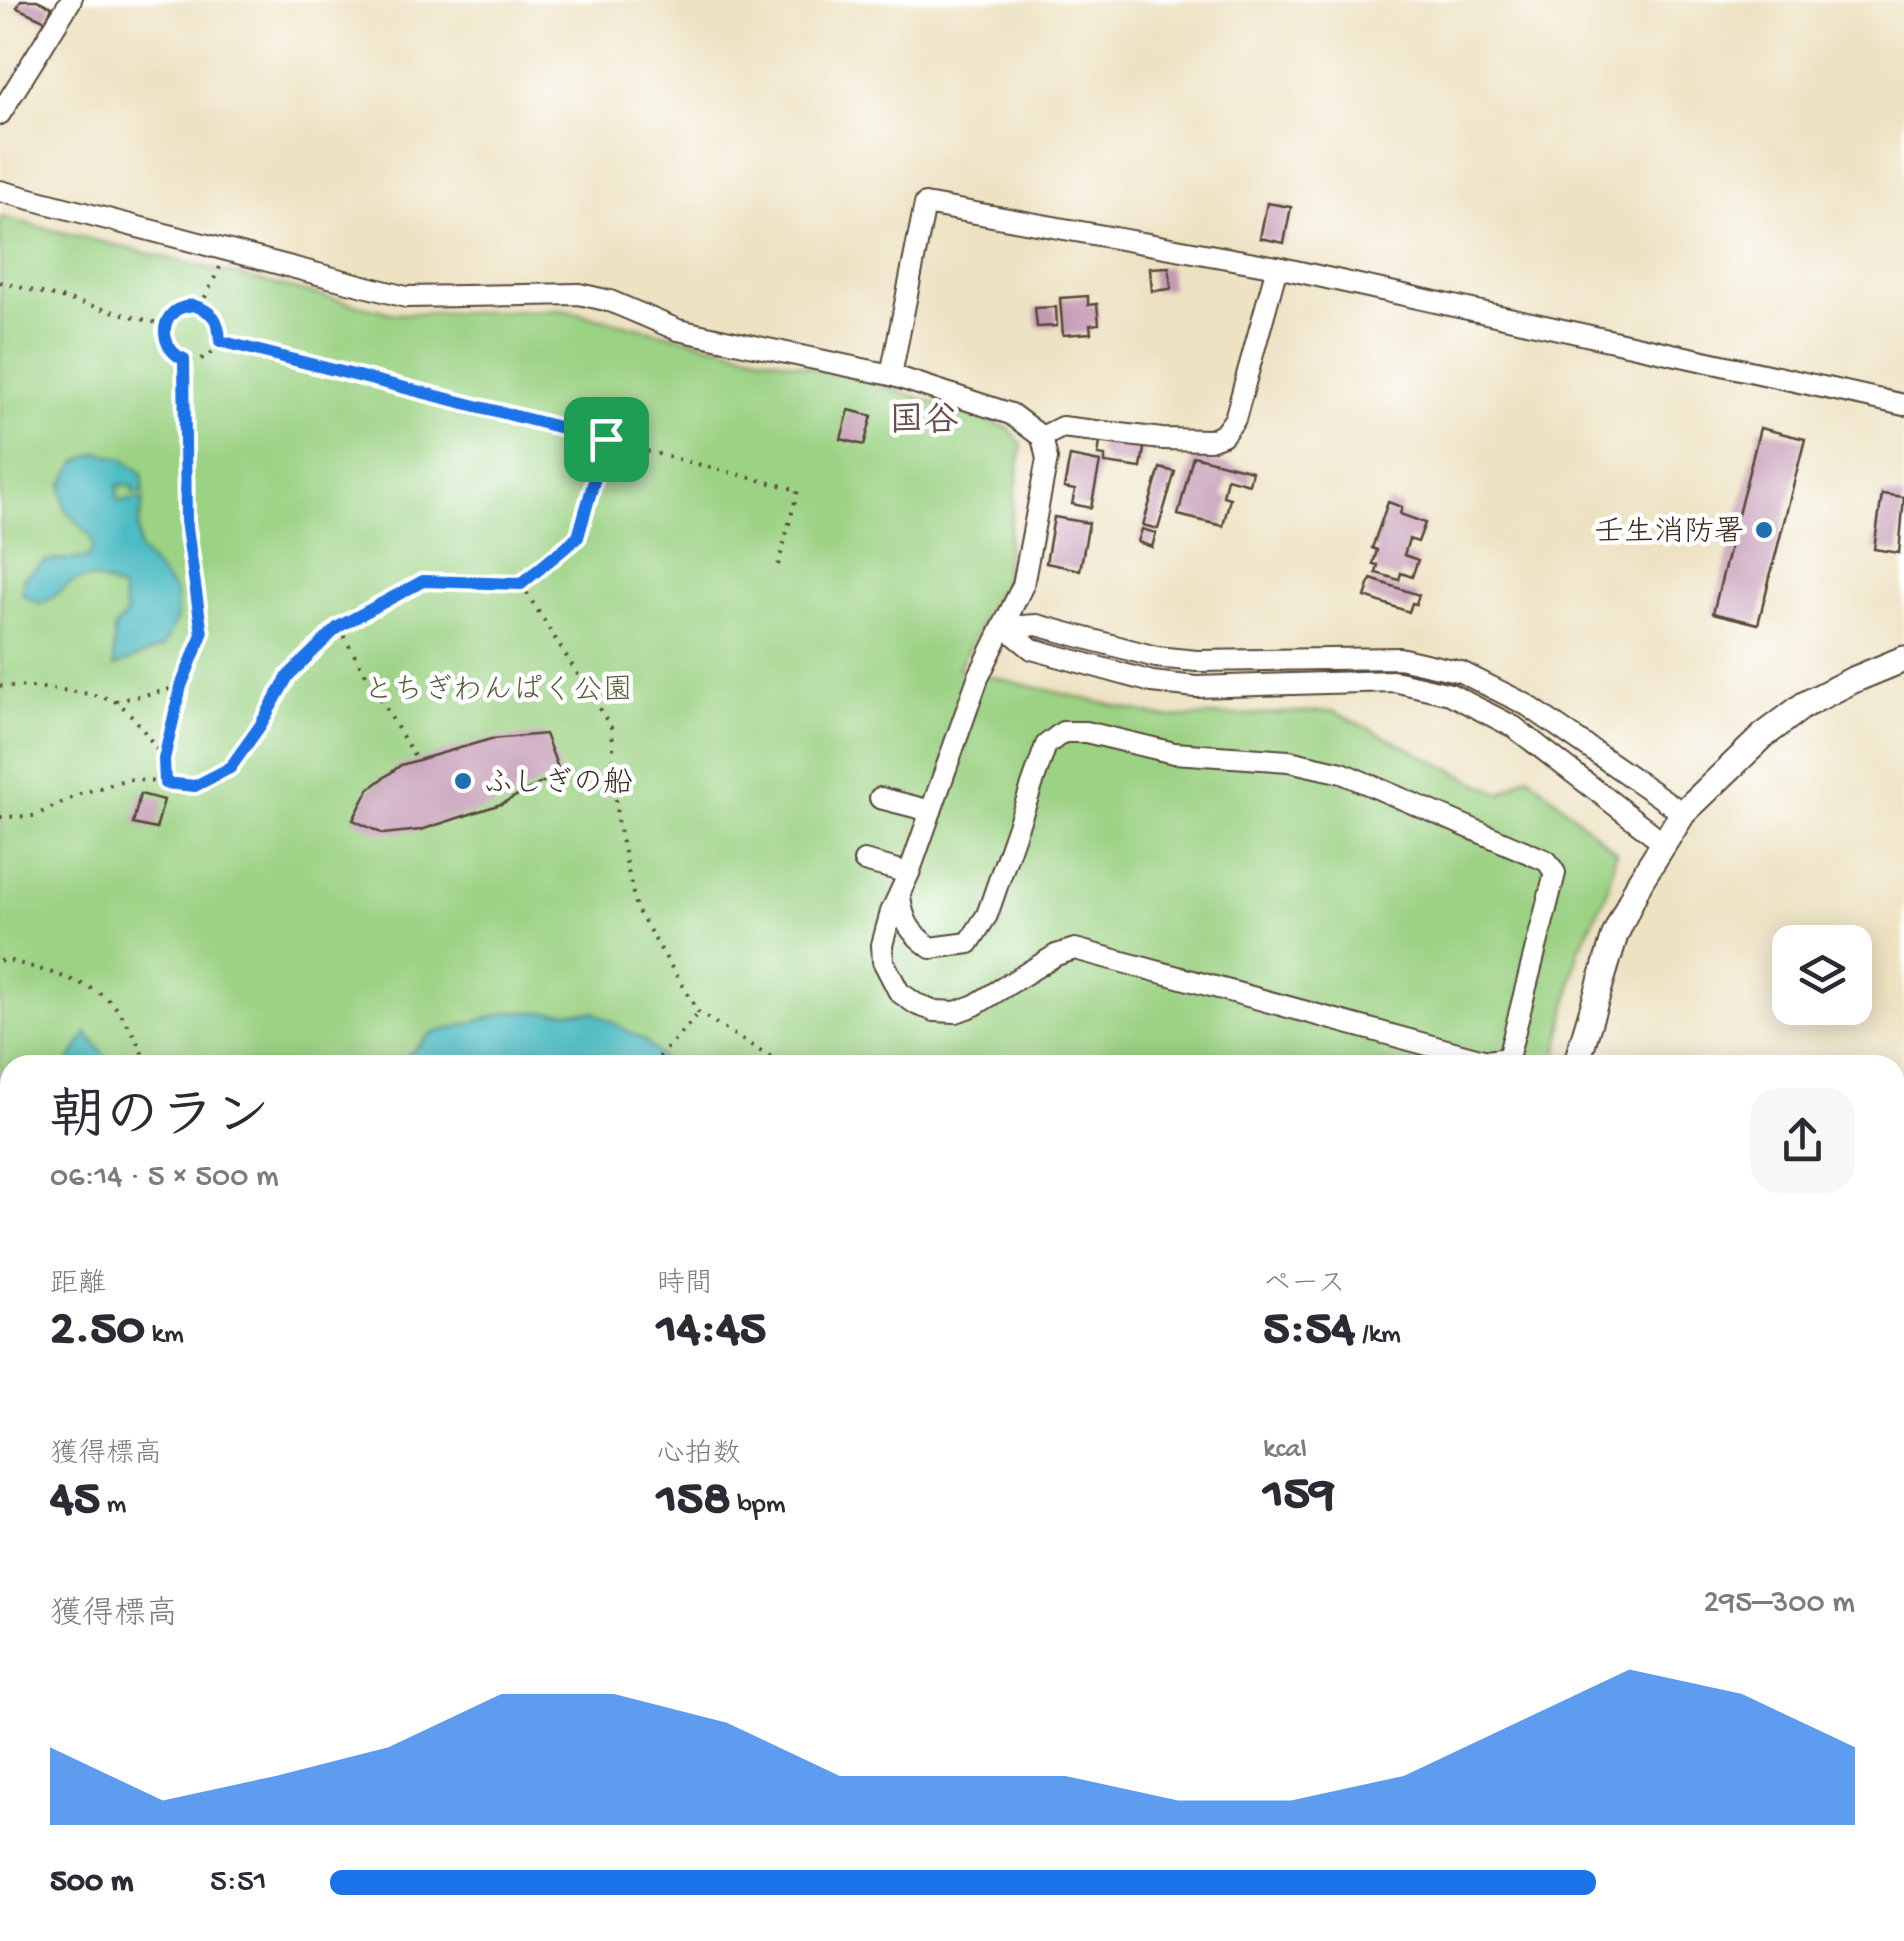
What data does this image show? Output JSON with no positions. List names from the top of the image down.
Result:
{
  "districts": ["国谷"],
  "parks": ["とちぎわんぱく公園"],
  "places": ["壬生消防署", "ふしぎの船"],
  "page": {
    "heading": ["朝のラン", "06:14 · 5 × 500 m"],
    "stats": [
      ["距離", "2.50 km"],
      ["時間", "14:45"],
      ["ペース", "5:54 /km"],
      ["獲得標高", "45 m"],
      ["心拍数", "158 bpm"],
      ["kcal", "159"]
    ],
    "chart": ["獲得標高", "295–300 m"],
    "list": [
      {
        "name": "500 m",
        "note": "5:51"
      }
    ]
  }
}
